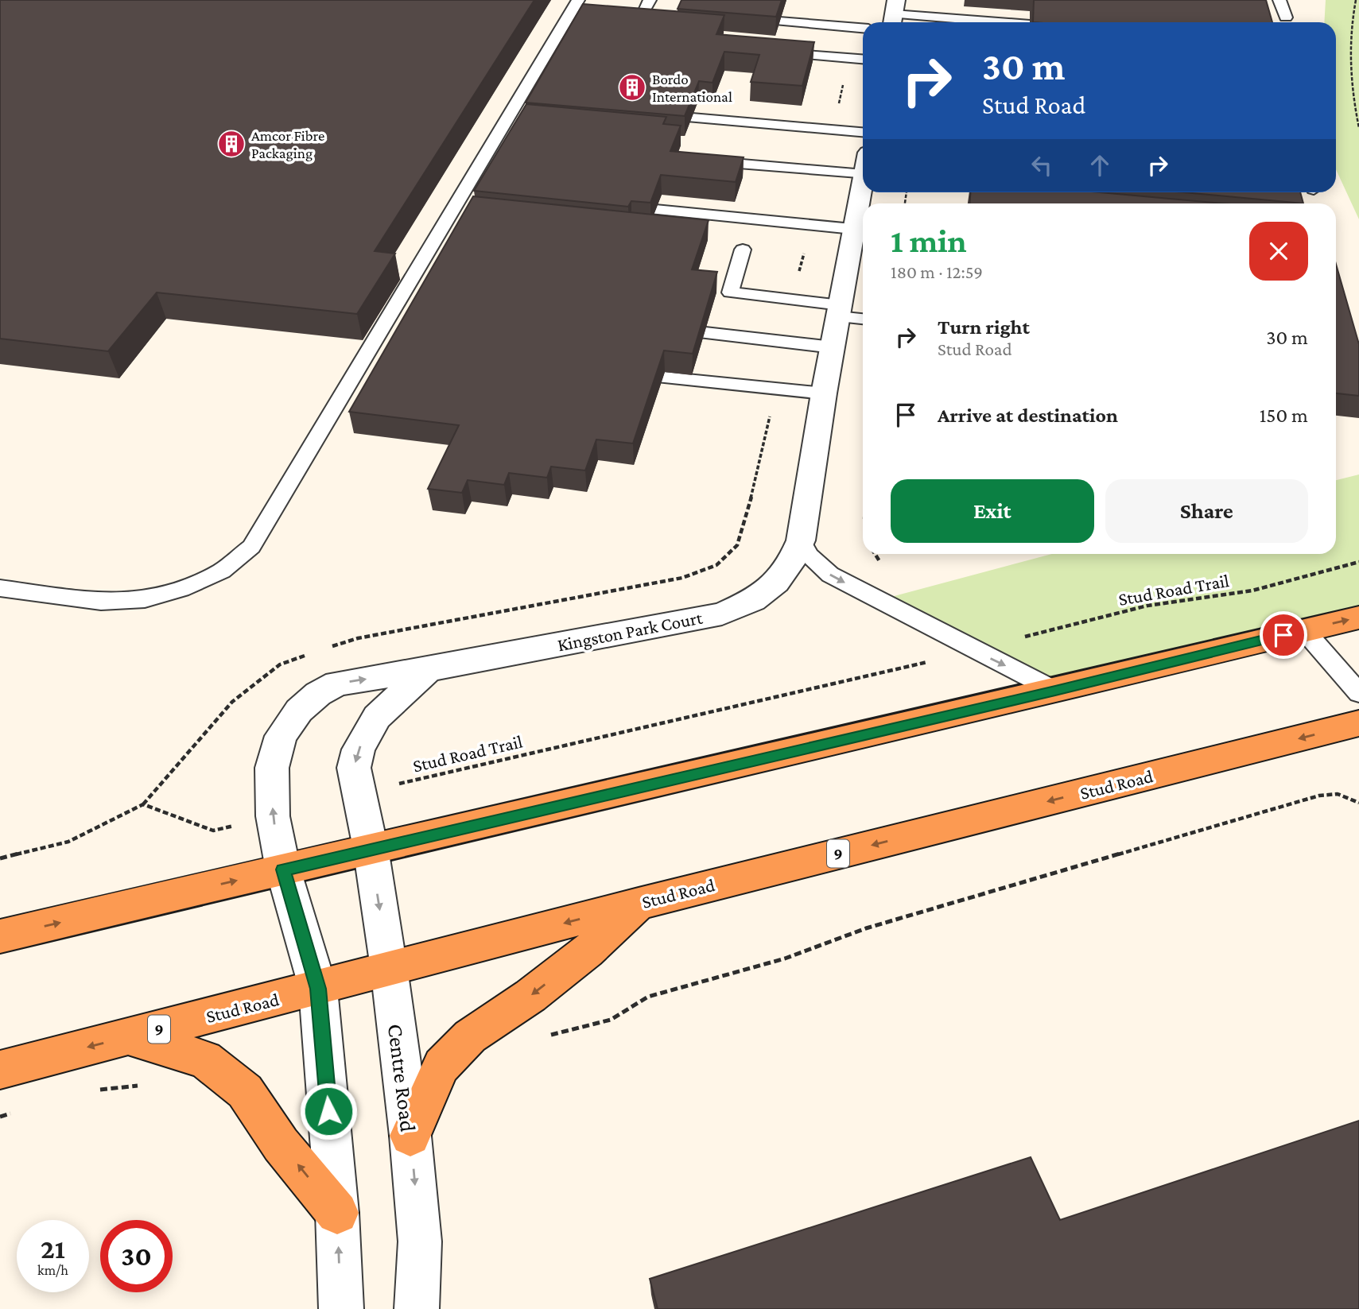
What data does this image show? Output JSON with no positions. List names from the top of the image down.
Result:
{
  "streets": {
    "highway": ["Stud Road", "9"],
    "street": ["Kingston Park Court", "Centre Road"],
    "path": ["Stud Road Trail"]
  },
  "crossings": [
    ["Stud Road", "Centre Road"]
  ],
  "places": {
    "building": ["Bordo International", "Amcor Fibre Packaging"]
  },
  "page": {
    "turn": ["30 m", "Stud Road"],
    "heading": ["1 min", "180 m · 12:59"],
    "list": [
      {
        "name": "Turn right",
        "note": "Stud Road",
        "value": "30 m"
      },
      {
        "name": "Arrive at destination",
        "value": "150 m"
      }
    ],
    "buttons": ["Exit", "Share"],
    "speed": "21 km/h",
    "limit": "30"
  }
}
